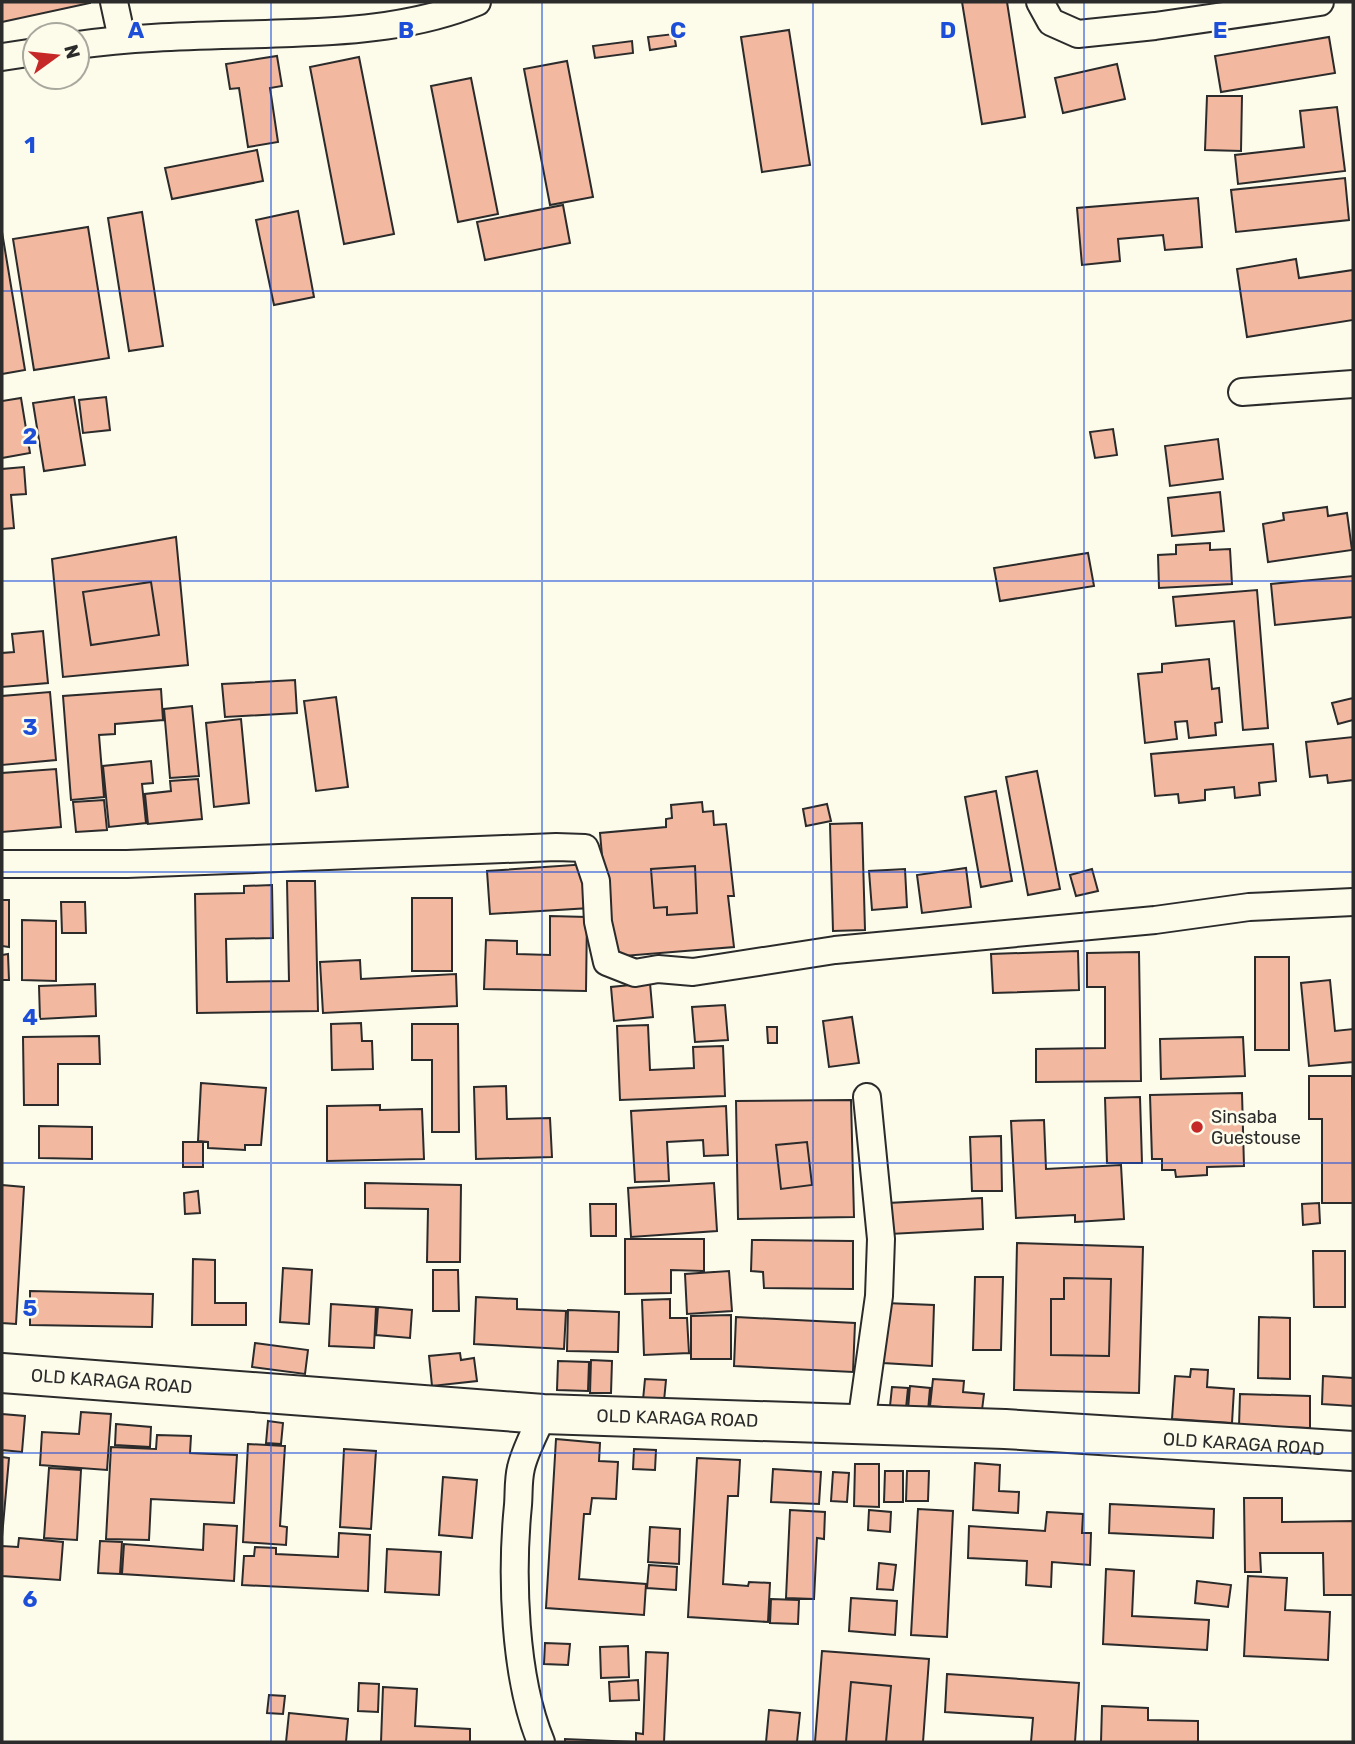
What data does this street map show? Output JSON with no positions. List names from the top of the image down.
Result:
{
  "streets": {
    "street": ["OLD KARAGA ROAD"]
  },
  "places": ["Sinsaba Guestouse"],
  "north": "right",
  "grid": {
    "columns": [
      "A",
      "B",
      "C",
      "D",
      "E"
    ],
    "rows": [
      "1",
      "2",
      "3",
      "4",
      "5",
      "6"
    ]
  }
}
